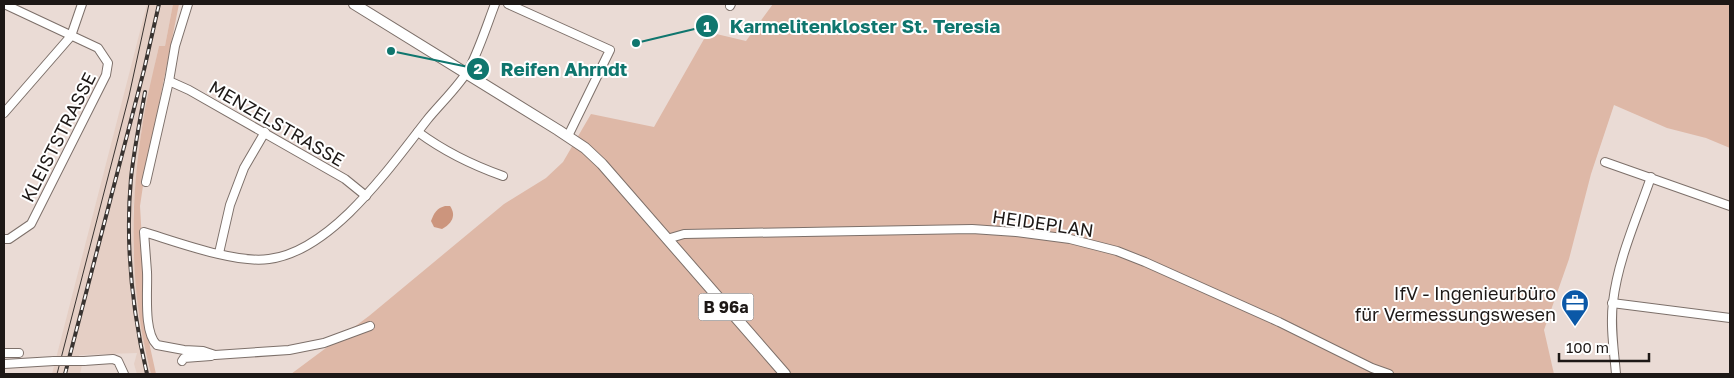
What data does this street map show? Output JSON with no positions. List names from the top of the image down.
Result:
{
  "streets": {
    "main road": ["B 96a"],
    "street": ["MENZELSTRASSE", "KLEISTSTRASSE", "HEIDEPLAN"]
  },
  "crossings": [
    ["HEIDEPLAN", "B 96a"]
  ],
  "places": {
    "other": ["Karmelitenkloster St. Teresia", "Reifen Ahrndt"],
    "office": ["IfV - Ingenieurbüro für Vermessungswesen"]
  },
  "scale_bar": "100 m"
}
